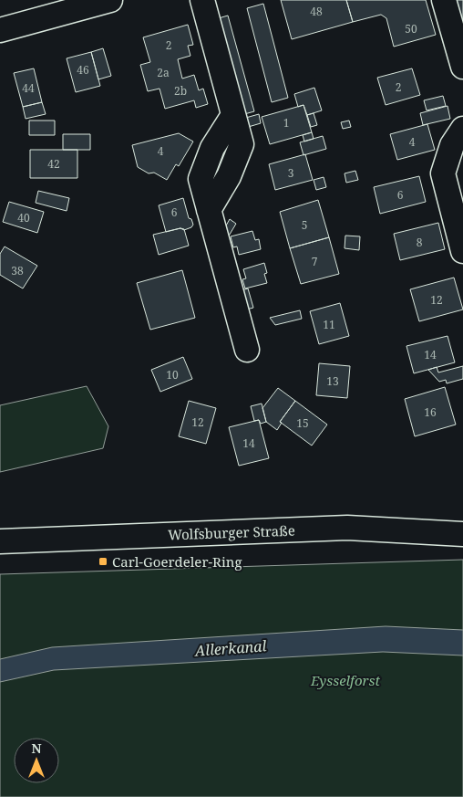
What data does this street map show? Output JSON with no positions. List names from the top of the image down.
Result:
{
  "streets": {
    "street": ["Wolfsburger Straße"]
  },
  "water": ["Allerkanal"],
  "parks": ["Eysselforst"],
  "places": {
    "transit": ["Carl-Goerdeler-Ring"]
  },
  "house_numbers": [
    "48",
    "50",
    "2",
    "46",
    "2a",
    "2",
    "44",
    "2b",
    "1",
    "4",
    "4",
    "42",
    "3",
    "6",
    "6",
    "40",
    "5",
    "8",
    "7",
    "38",
    "12",
    "11",
    "14",
    "10",
    "13",
    "16",
    "12",
    "15",
    "14"
  ],
  "north": "top"
}
